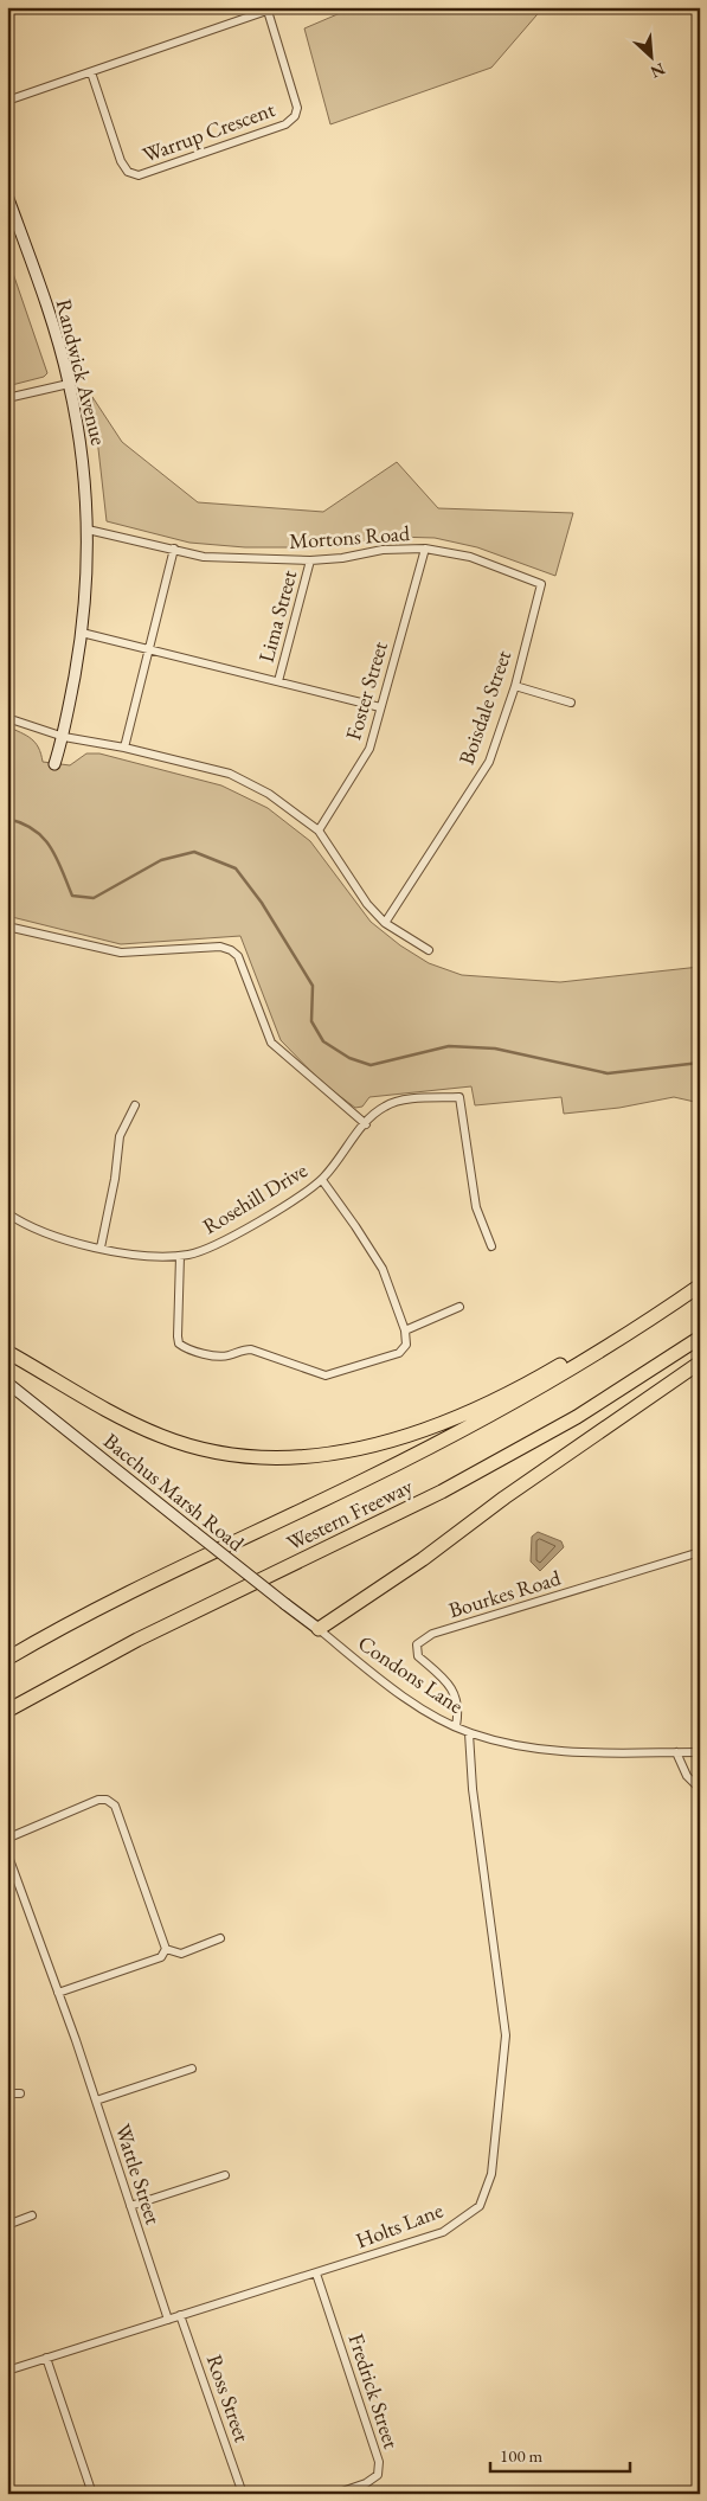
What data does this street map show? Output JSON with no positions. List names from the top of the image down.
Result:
{
  "streets": {
    "highway": ["Western Freeway"],
    "street": [
      "Warrup Crescent",
      "Randwick Avenue",
      "Mortons Road",
      "Lima Street",
      "Foster Street",
      "Boisdale Street",
      "Rosehill Drive",
      "Bacchus Marsh Road",
      "Bourkes Road",
      "Condons Lane",
      "Wattle Street",
      "Holts Lane",
      "Fredrick Street",
      "Ross Street"
    ]
  },
  "crossings": [
    ["Randwick Avenue", "Mortons Road"],
    ["Mortons Road", "Lima Street"],
    ["Mortons Road", "Foster Street"],
    ["Mortons Road", "Boisdale Street"],
    ["Bacchus Marsh Road", "Condons Lane"],
    ["Bourkes Road", "Condons Lane"],
    ["Condons Lane", "Holts Lane"],
    ["Wattle Street", "Holts Lane"],
    ["Holts Lane", "Fredrick Street"],
    ["Holts Lane", "Ross Street"]
  ],
  "scale_bar": "100 m",
  "north": "bottom right"
}
